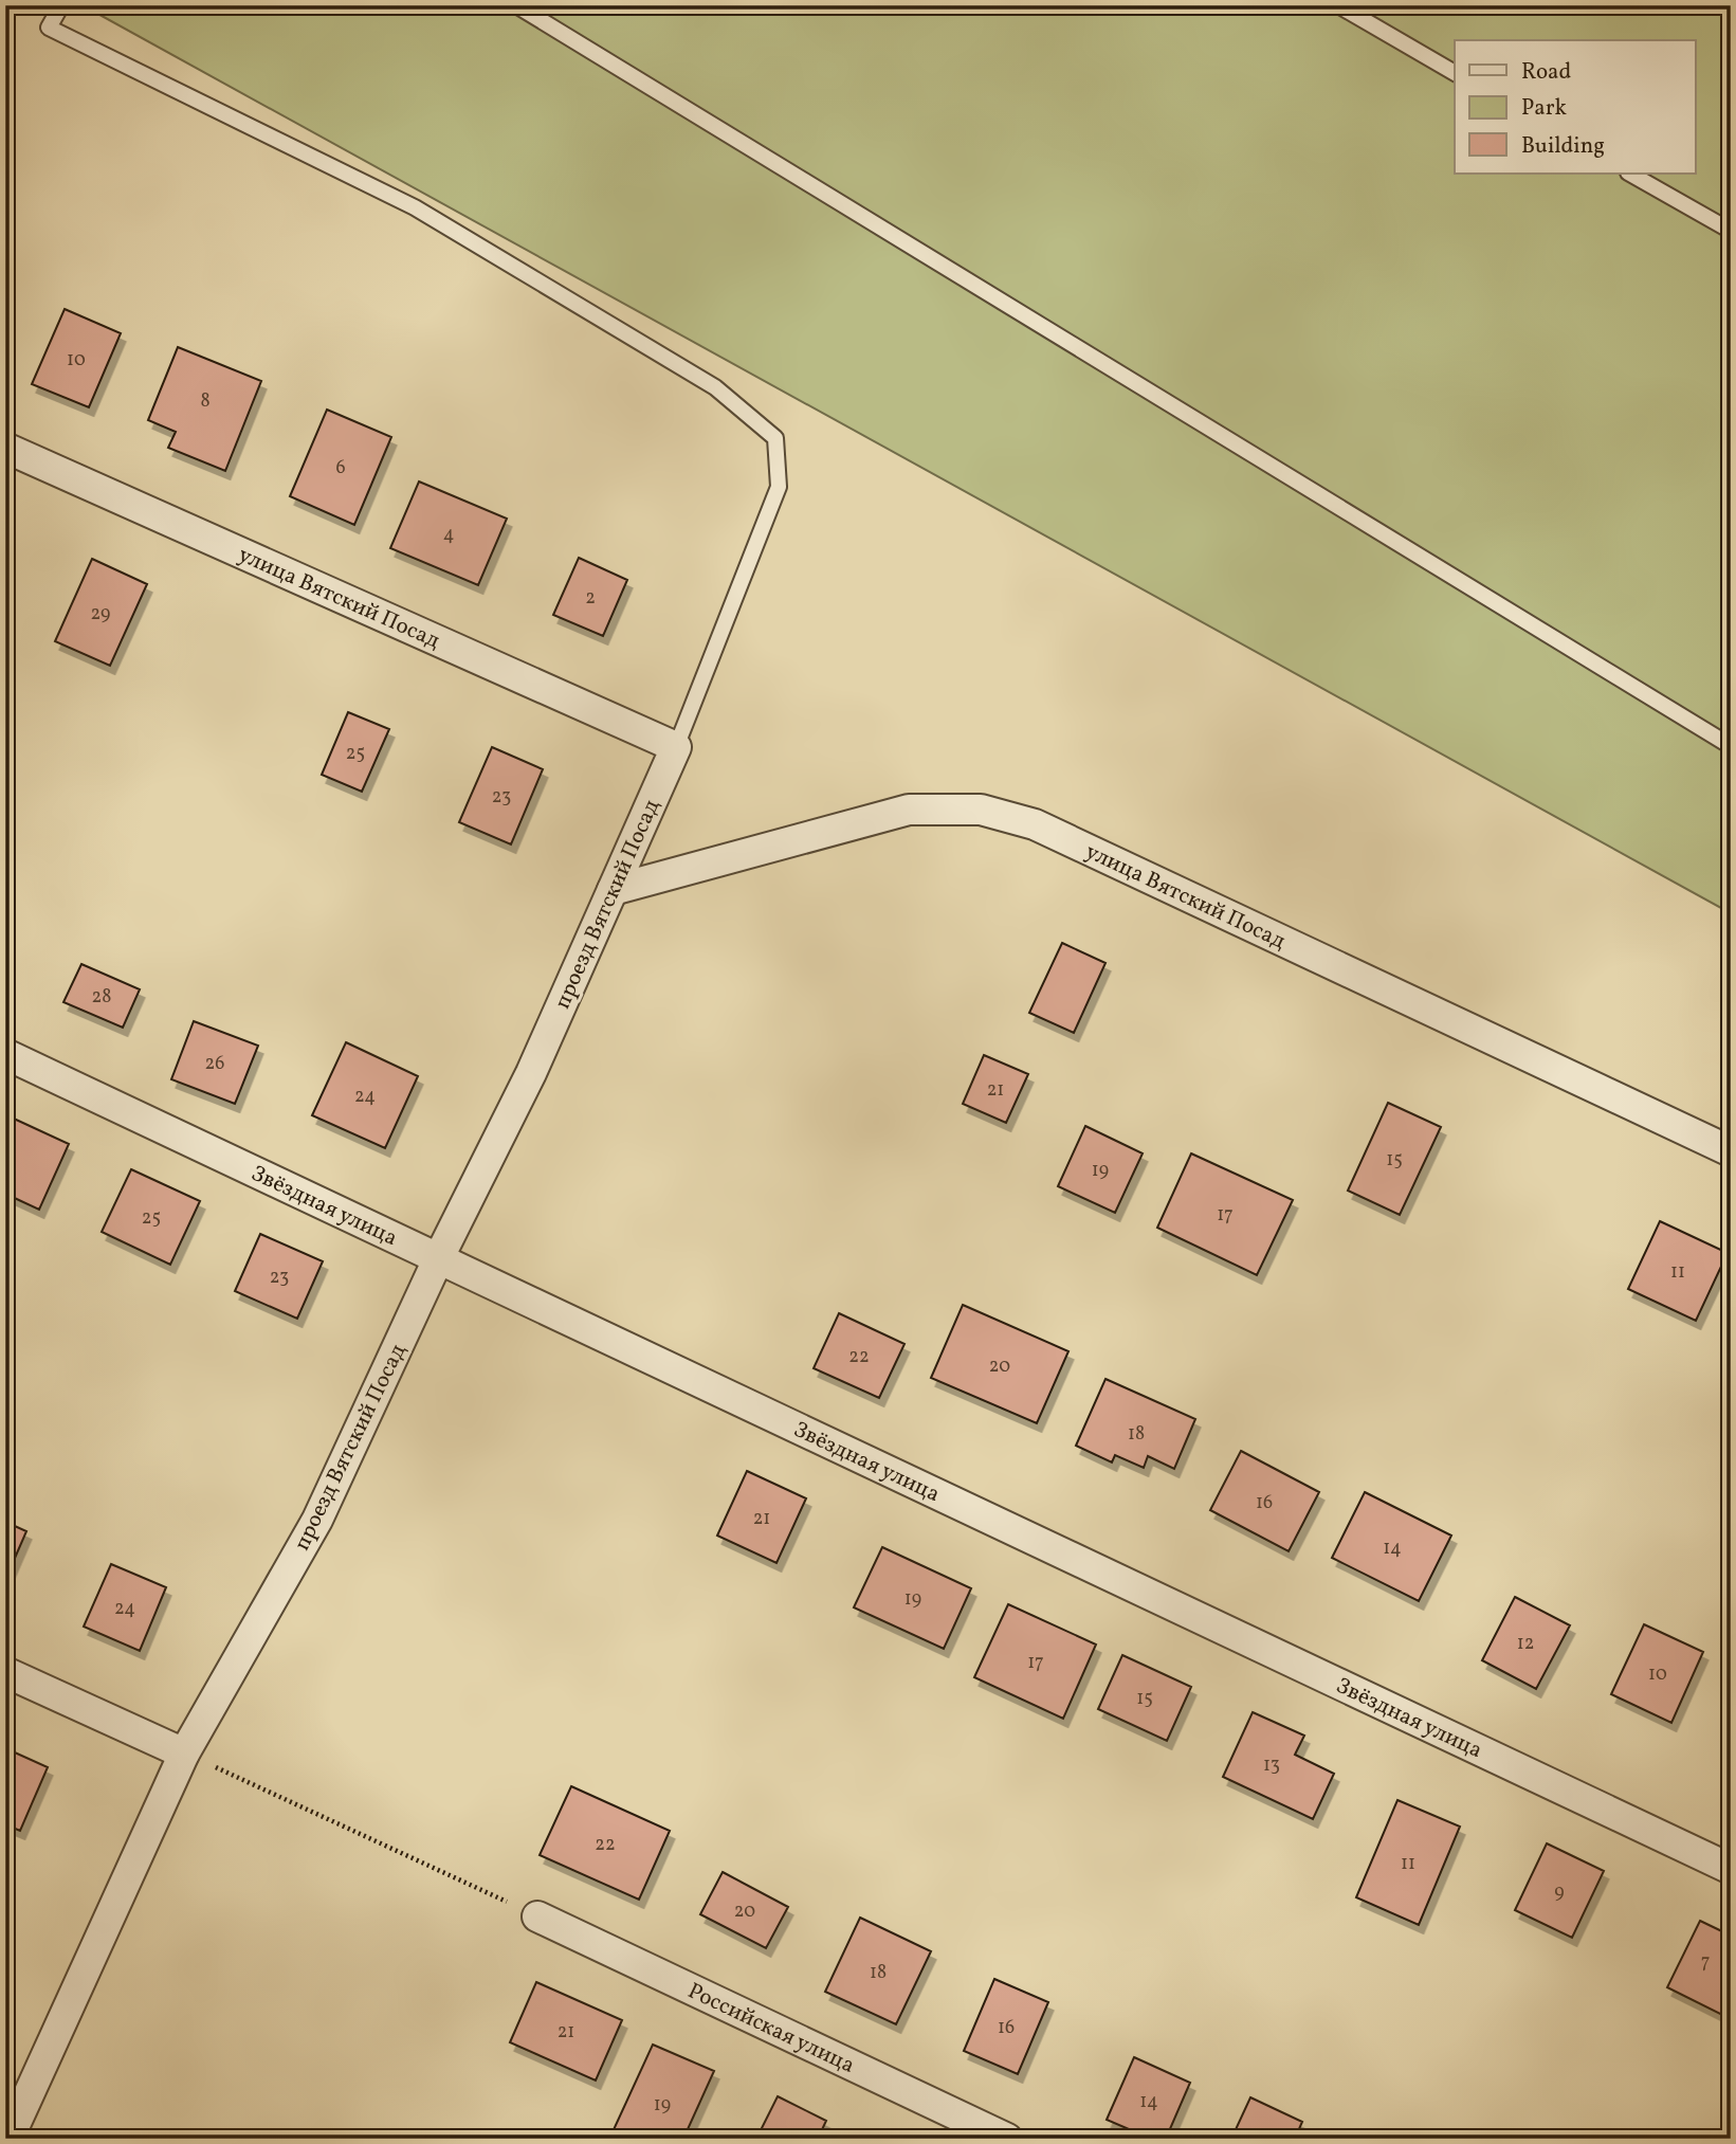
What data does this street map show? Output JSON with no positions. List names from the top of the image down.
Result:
{
  "streets": {
    "street": [
      "улица Вятский Посад",
      "проезд Вятский Посад",
      "Звёздная улица",
      "Российская улица"
    ]
  },
  "crossings": [
    ["улица Вятский Посад", "проезд Вятский Посад"],
    ["проезд Вятский Посад", "Звёздная улица"]
  ],
  "house_numbers": [
    "10",
    "8",
    "6",
    "4",
    "2",
    "29",
    "25",
    "23",
    "28",
    "26",
    "21",
    "24",
    "15",
    "19",
    "17",
    "25",
    "11",
    "23",
    "22",
    "20",
    "18",
    "16",
    "21",
    "14",
    "19",
    "24",
    "12",
    "17",
    "10",
    "15",
    "13",
    "22",
    "11",
    "9",
    "20",
    "7",
    "18",
    "16",
    "21",
    "14",
    "19"
  ],
  "legend": ["Road", "Park", "Building"]
}
